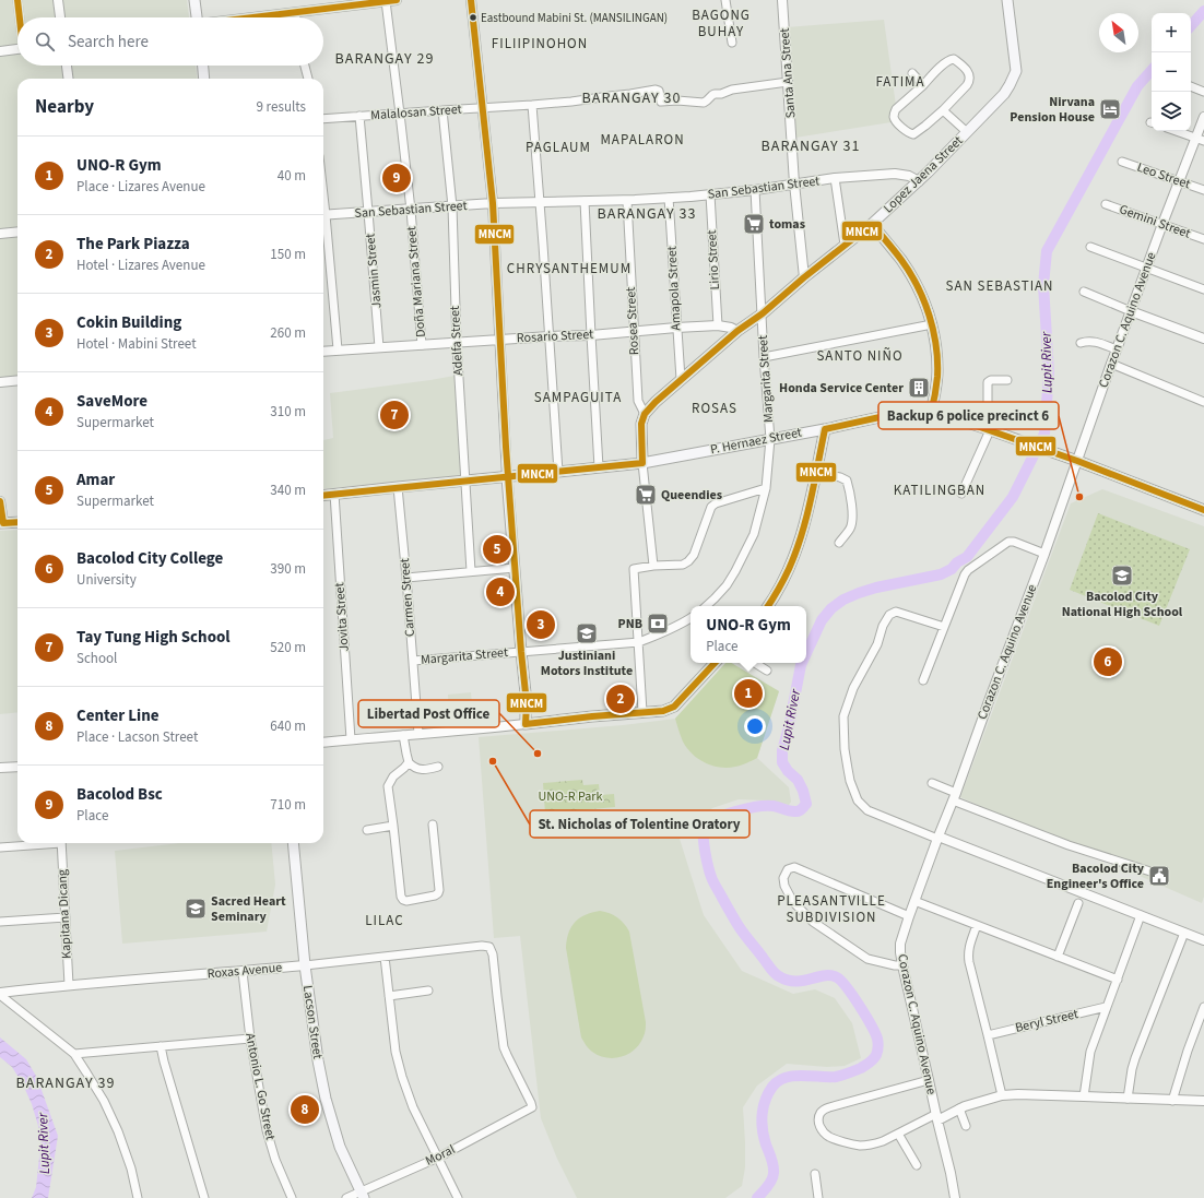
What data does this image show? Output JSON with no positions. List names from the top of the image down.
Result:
{
  "streets": {
    "main road": ["Lopez Jaena Street", "P. Hernaez Street", "Lacson Street"],
    "street": [
      "Santa Ana Street",
      "Malalosan Street",
      "Leo Street",
      "San Sebastian Street",
      "Gemini Street",
      "Lirio Street",
      "Jasmin Street",
      "Doña Mariana Street",
      "Amapola Street",
      "Corazon C. Aquino Avenue",
      "Rosea Street",
      "Rosario Street",
      "Adelfa Street",
      "Margarita Street",
      "Carmen Street",
      "Jovita Street",
      "Kapitana Dicang",
      "Roxas Avenue",
      "Beryl Street",
      "Antonio L. Go Street",
      "Moral"
    ]
  },
  "crossings": [
    ["Santa Ana Street", "Malalosan Street"],
    ["Santa Ana Street", "Lopez Jaena Street"],
    ["Santa Ana Street", "San Sebastian Street"],
    ["Malalosan Street", "Jasmin Street"],
    ["Malalosan Street", "Doña Mariana Street"],
    ["Malalosan Street", "Adelfa Street"],
    ["Lopez Jaena Street", "San Sebastian Street"],
    ["Lopez Jaena Street", "Amapola Street"],
    ["Lopez Jaena Street", "Rosea Street"],
    ["Lopez Jaena Street", "Rosario Street"],
    ["Lopez Jaena Street", "Margarita Street"],
    ["Leo Street", "Corazon C. Aquino Avenue"],
    ["San Sebastian Street", "Lirio Street"],
    ["San Sebastian Street", "Jasmin Street"],
    ["San Sebastian Street", "Doña Mariana Street"],
    ["San Sebastian Street", "Amapola Street"],
    ["San Sebastian Street", "Rosea Street"],
    ["San Sebastian Street", "Adelfa Street"],
    ["San Sebastian Street", "Margarita Street"],
    ["Gemini Street", "Corazon C. Aquino Avenue"],
    ["Lirio Street", "Rosario Street"],
    ["Jasmin Street", "Rosario Street"],
    ["Doña Mariana Street", "Rosario Street"],
    ["Amapola Street", "Rosario Street"],
    ["Corazon C. Aquino Avenue", "P. Hernaez Street"],
    ["Rosea Street", "Rosario Street"],
    ["Rosario Street", "Adelfa Street"],
    ["Adelfa Street", "P. Hernaez Street"],
    ["Margarita Street", "P. Hernaez Street"],
    ["Margarita Street", "Carmen Street"],
    ["P. Hernaez Street", "Carmen Street"],
    ["P. Hernaez Street", "Jovita Street"],
    ["Kapitana Dicang", "Roxas Avenue"],
    ["Roxas Avenue", "Lacson Street"],
    ["Roxas Avenue", "Antonio L. Go Street"],
    ["Roxas Avenue", "Moral"],
    ["Lacson Street", "Moral"]
  ],
  "districts": [
    "BAGONG BUHAY",
    "FILIIPINOHON",
    "BARANGAY 29",
    "FATIMA",
    "BARANGAY 30",
    "MAPALARON",
    "BARANGAY 31",
    "PAGLAUM",
    "BARANGAY 33",
    "CHRYSANTHEMUM",
    "SAN SEBASTIAN",
    "SANTO NIÑO",
    "SAMPAGUITA",
    "ROSAS",
    "KATILINGBAN",
    "PLEASANTVILLE SUBDIVISION",
    "LILAC",
    "BARANGAY 39"
  ],
  "water": ["Lupit River"],
  "parks": ["UNO-R Park"],
  "places": {
    "other": [
      "Eastbound Mabini St. (MANSILINGAN)",
      "Backup 6 police precinct 6",
      "Libertad Post Office",
      "St. Nicholas of Tolentine Oratory"
    ],
    "hotel": ["Nirvana Pension House"],
    "supermarket": ["tomas", "Queendies"],
    "building": ["Honda Service Center"],
    "school or university": ["Bacolod City National High School", "Justiniani Motors Institute", "Sacred Heart Seminary"],
    "bank": ["PNB"],
    "public building": ["Bacolod City Engineer's Office"]
  },
  "lines": ["transit line MNCM"],
  "north": "top left",
  "page": {
    "map_buttons": ["+", "−"],
    "search": "Search here",
    "heading": ["Nearby", "9 results"],
    "list": [
      {
        "mark": "1",
        "name": "UNO-R Gym",
        "note": "Place · Lizares Avenue",
        "value": "40 m"
      },
      {
        "mark": "2",
        "name": "The Park Piazza",
        "note": "Hotel · Lizares Avenue",
        "value": "150 m"
      },
      {
        "mark": "3",
        "name": "Cokin Building",
        "note": "Hotel · Mabini Street",
        "value": "260 m"
      },
      {
        "mark": "4",
        "name": "SaveMore",
        "note": "Supermarket",
        "value": "310 m"
      },
      {
        "mark": "5",
        "name": "Amar",
        "note": "Supermarket",
        "value": "340 m"
      },
      {
        "mark": "6",
        "name": "Bacolod City College",
        "note": "University",
        "value": "390 m"
      },
      {
        "mark": "7",
        "name": "Tay Tung High School",
        "note": "School",
        "value": "520 m"
      },
      {
        "mark": "8",
        "name": "Center Line",
        "note": "Place · Lacson Street",
        "value": "640 m"
      },
      {
        "mark": "9",
        "name": "Bacolod Bsc",
        "note": "Place",
        "value": "710 m"
      }
    ],
    "pins": [
      "9",
      "7",
      "5",
      "4",
      "3",
      "6",
      "1",
      "2",
      "8"
    ],
    "popup": ["UNO-R Gym", "Place"]
  }
}
